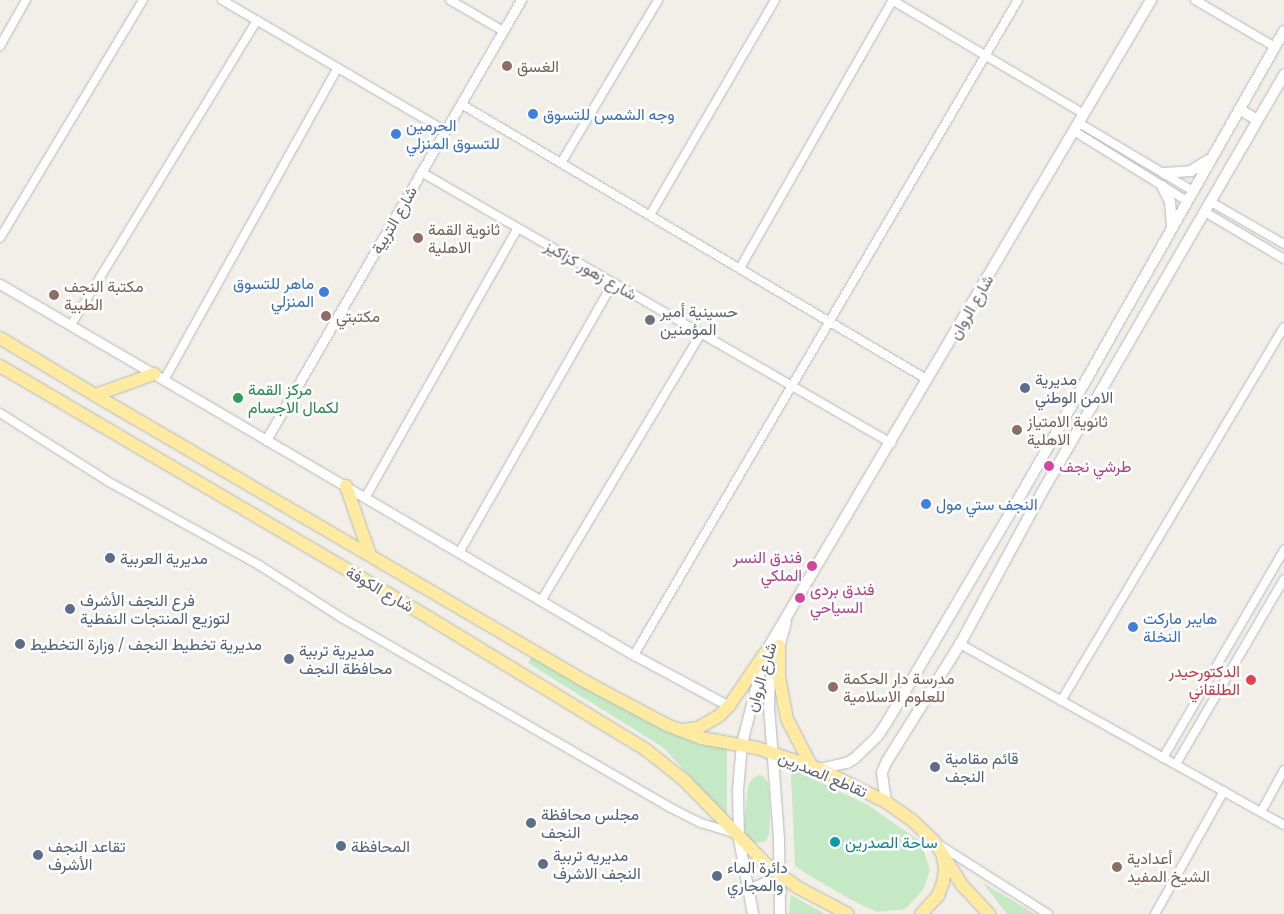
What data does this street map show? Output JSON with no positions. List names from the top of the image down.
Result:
{
  "streets": {
    "highway": ["شارع الكوفة", "تقاطع الصدرين"],
    "main road": ["شارع الروان"],
    "street": ["شارع التربية", "شارع زهور كزاكيز"]
  },
  "crossings": [
    ["شارع التربية", "شارع زهور كزاكيز"],
    ["شارع زهور كزاكيز", "شارع الروان"],
    ["شارع الروان", "شارع الكوفة"],
    ["شارع الروان", "تقاطع الصدرين"],
    ["شارع الكوفة", "تقاطع الصدرين"]
  ],
  "places": [
    "الغسق",
    "وجه الشمس للتسوق",
    "الحرمين للتسوق المنزلي",
    "ثانوية القمة الاهلية",
    "ماهر للتسوق المنزلي",
    "مكتبة النجف الطبية",
    "مكتبتي",
    "حسينية أمير المؤمنين",
    "مديرية الامن الوطني",
    "مركز القمة لكمال الاجسام",
    "ثانوية الامتياز الاهلية",
    "طرشي نجف",
    "النجف ستي مول",
    "مديرية العربية",
    "فندق النسر الملكي",
    "فندق بردى السياحي",
    "فرع النجف الأشرف لتوزيع المنتجات النفطية",
    "هايبر ماركت النخلة",
    "مديرية تخطيط النجف / وزارة التخطيط",
    "مديرية تربية محافظة النجف",
    "الدكتورحيدر الطلقاني",
    "مدرسة دار الحكمة للعلوم الاسلامية",
    "قائم مقامية النجف",
    "مجلس محافظة النجف",
    "ساحة الصدرين",
    "المحافظة",
    "تقاعد النجف الأشرف",
    "مديريه تربية النجف الاشرف",
    "أعدادية الشيخ المفيد",
    "دائرة الماء والمجاري"
  ]
}
